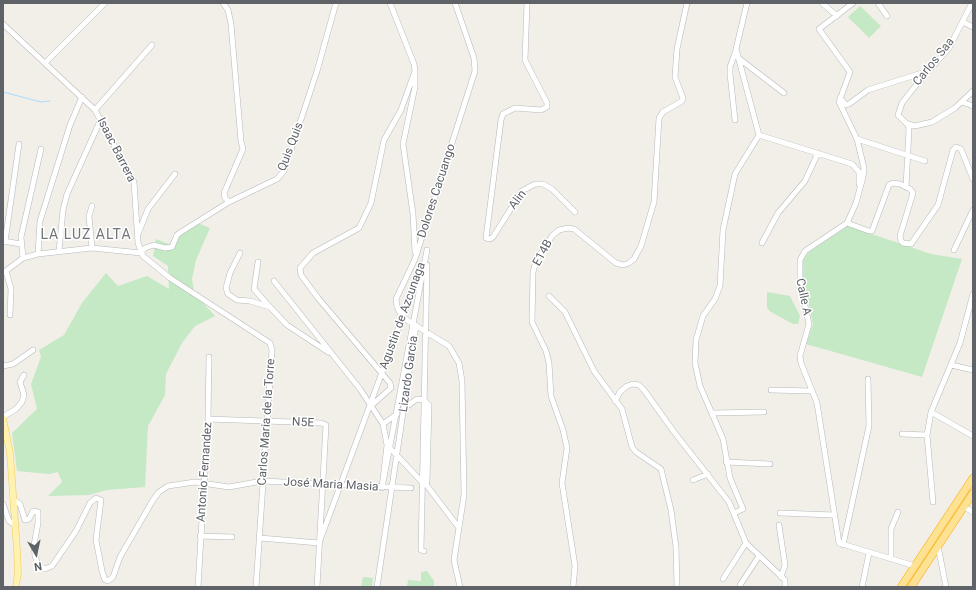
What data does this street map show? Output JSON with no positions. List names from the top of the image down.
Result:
{
  "streets": {
    "street": [
      "Carlos Saa",
      "Quis Quis",
      "Isaac Barrera",
      "Dolores Cacuango",
      "Alin",
      "E14B",
      "Calle A",
      "Agustin de Azcunaga",
      "Lizardo Garcia",
      "Carlos Maria de la Torre",
      "N5E",
      "Antonio Fernandez",
      "José Maria Masia"
    ]
  },
  "crossings": [
    ["Quis Quis", "Isaac Barrera"],
    ["Quis Quis", "Carlos Maria de la Torre"],
    ["Isaac Barrera", "Carlos Maria de la Torre"],
    ["Dolores Cacuango", "Agustin de Azcunaga"],
    ["Agustin de Azcunaga", "Lizardo Garcia"],
    ["Agustin de Azcunaga", "José Maria Masia"],
    ["Lizardo Garcia", "José Maria Masia"],
    ["Carlos Maria de la Torre", "N5E"],
    ["Carlos Maria de la Torre", "José Maria Masia"],
    ["N5E", "Antonio Fernandez"],
    ["N5E", "José Maria Masia"],
    ["Antonio Fernandez", "José Maria Masia"]
  ],
  "districts": ["LA LUZ ALTA"],
  "north": "bottom"
}
